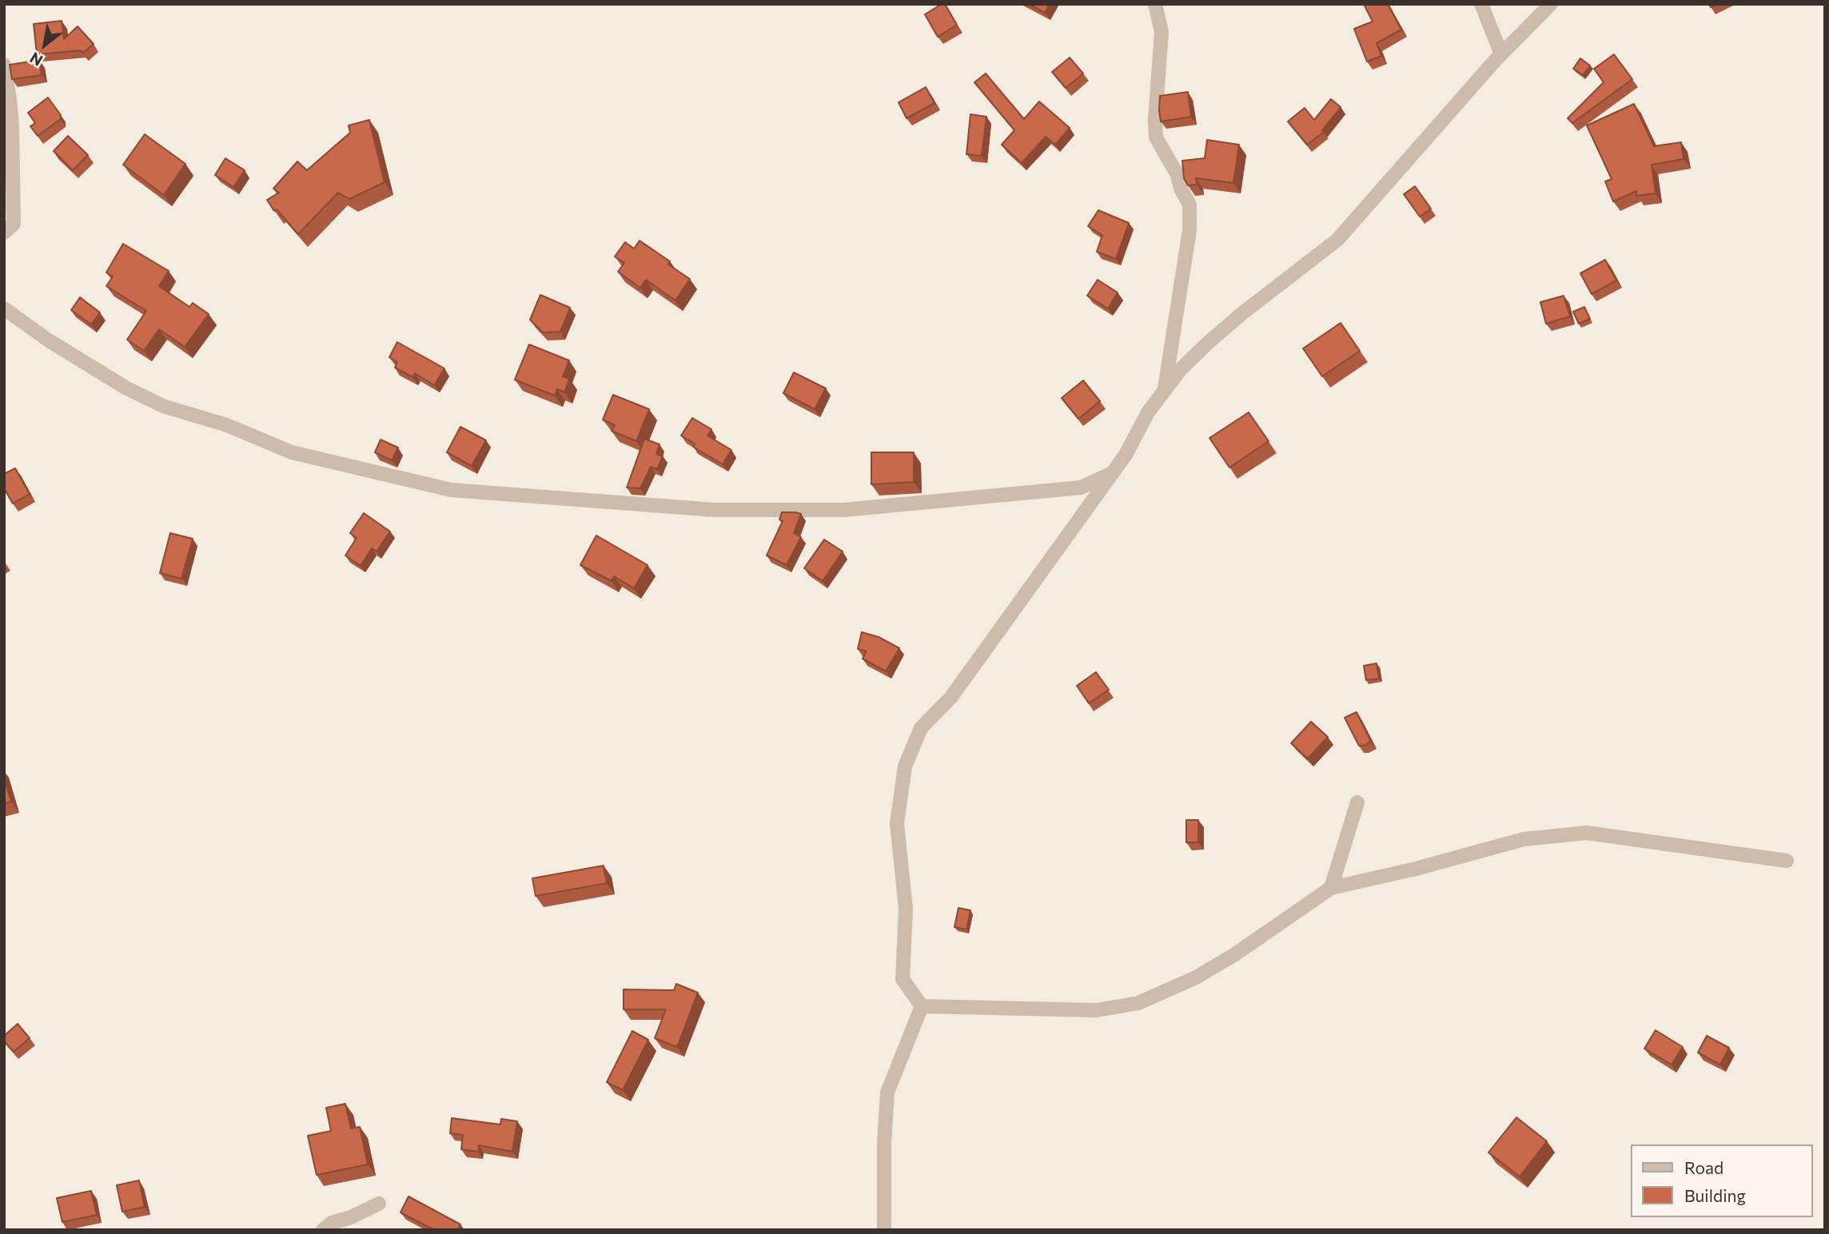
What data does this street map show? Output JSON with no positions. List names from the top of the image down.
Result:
{
  "legend": ["Road", "Building"],
  "north": "bottom left"
}
